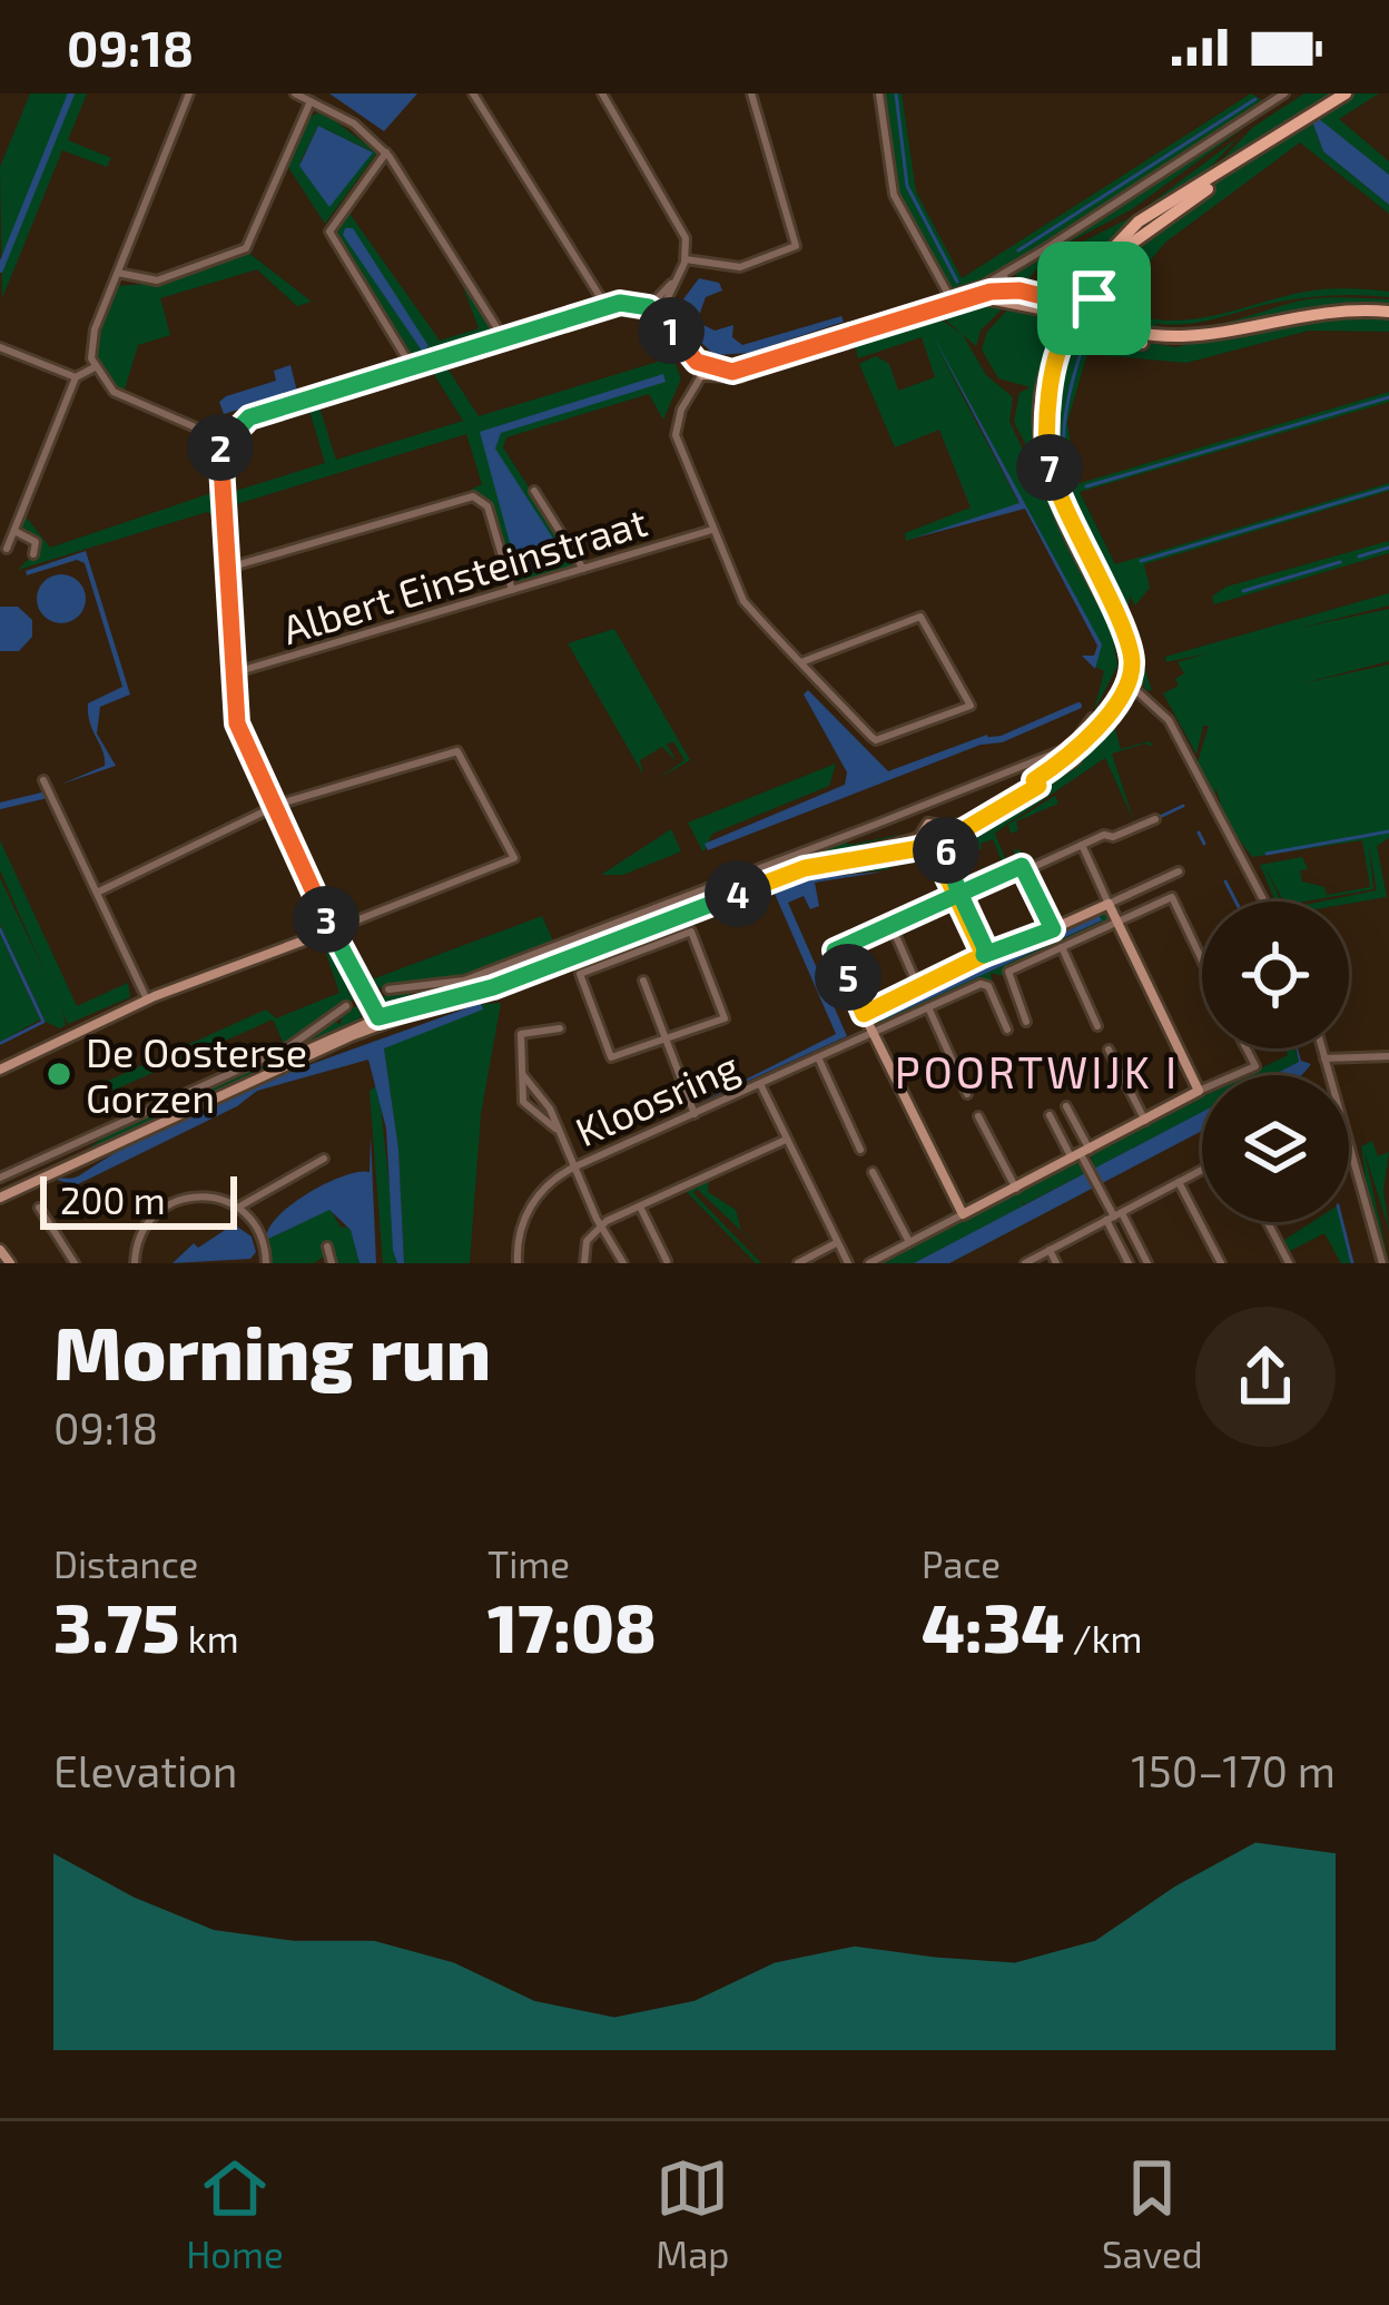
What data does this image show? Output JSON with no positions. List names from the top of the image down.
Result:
{
  "streets": {
    "street": ["Albert Einsteinstraat", "Kloosring"]
  },
  "districts": ["POORTWIJK I"],
  "places": ["De Oosterse Gorzen"],
  "scale_bar": "200 m",
  "page": {
    "status": "09:18",
    "pins": [
      "1",
      "2",
      "7",
      "6",
      "4",
      "3",
      "5"
    ],
    "scale": "200 m",
    "heading": ["Morning run", "09:18"],
    "stats": [
      ["Distance", "3.75 km"],
      ["Time", "17:08"],
      ["Pace", "4:34 /km"]
    ],
    "chart": ["Elevation", "150–170 m"],
    "tabs": ["Home", "Map", "Saved"]
  }
}
